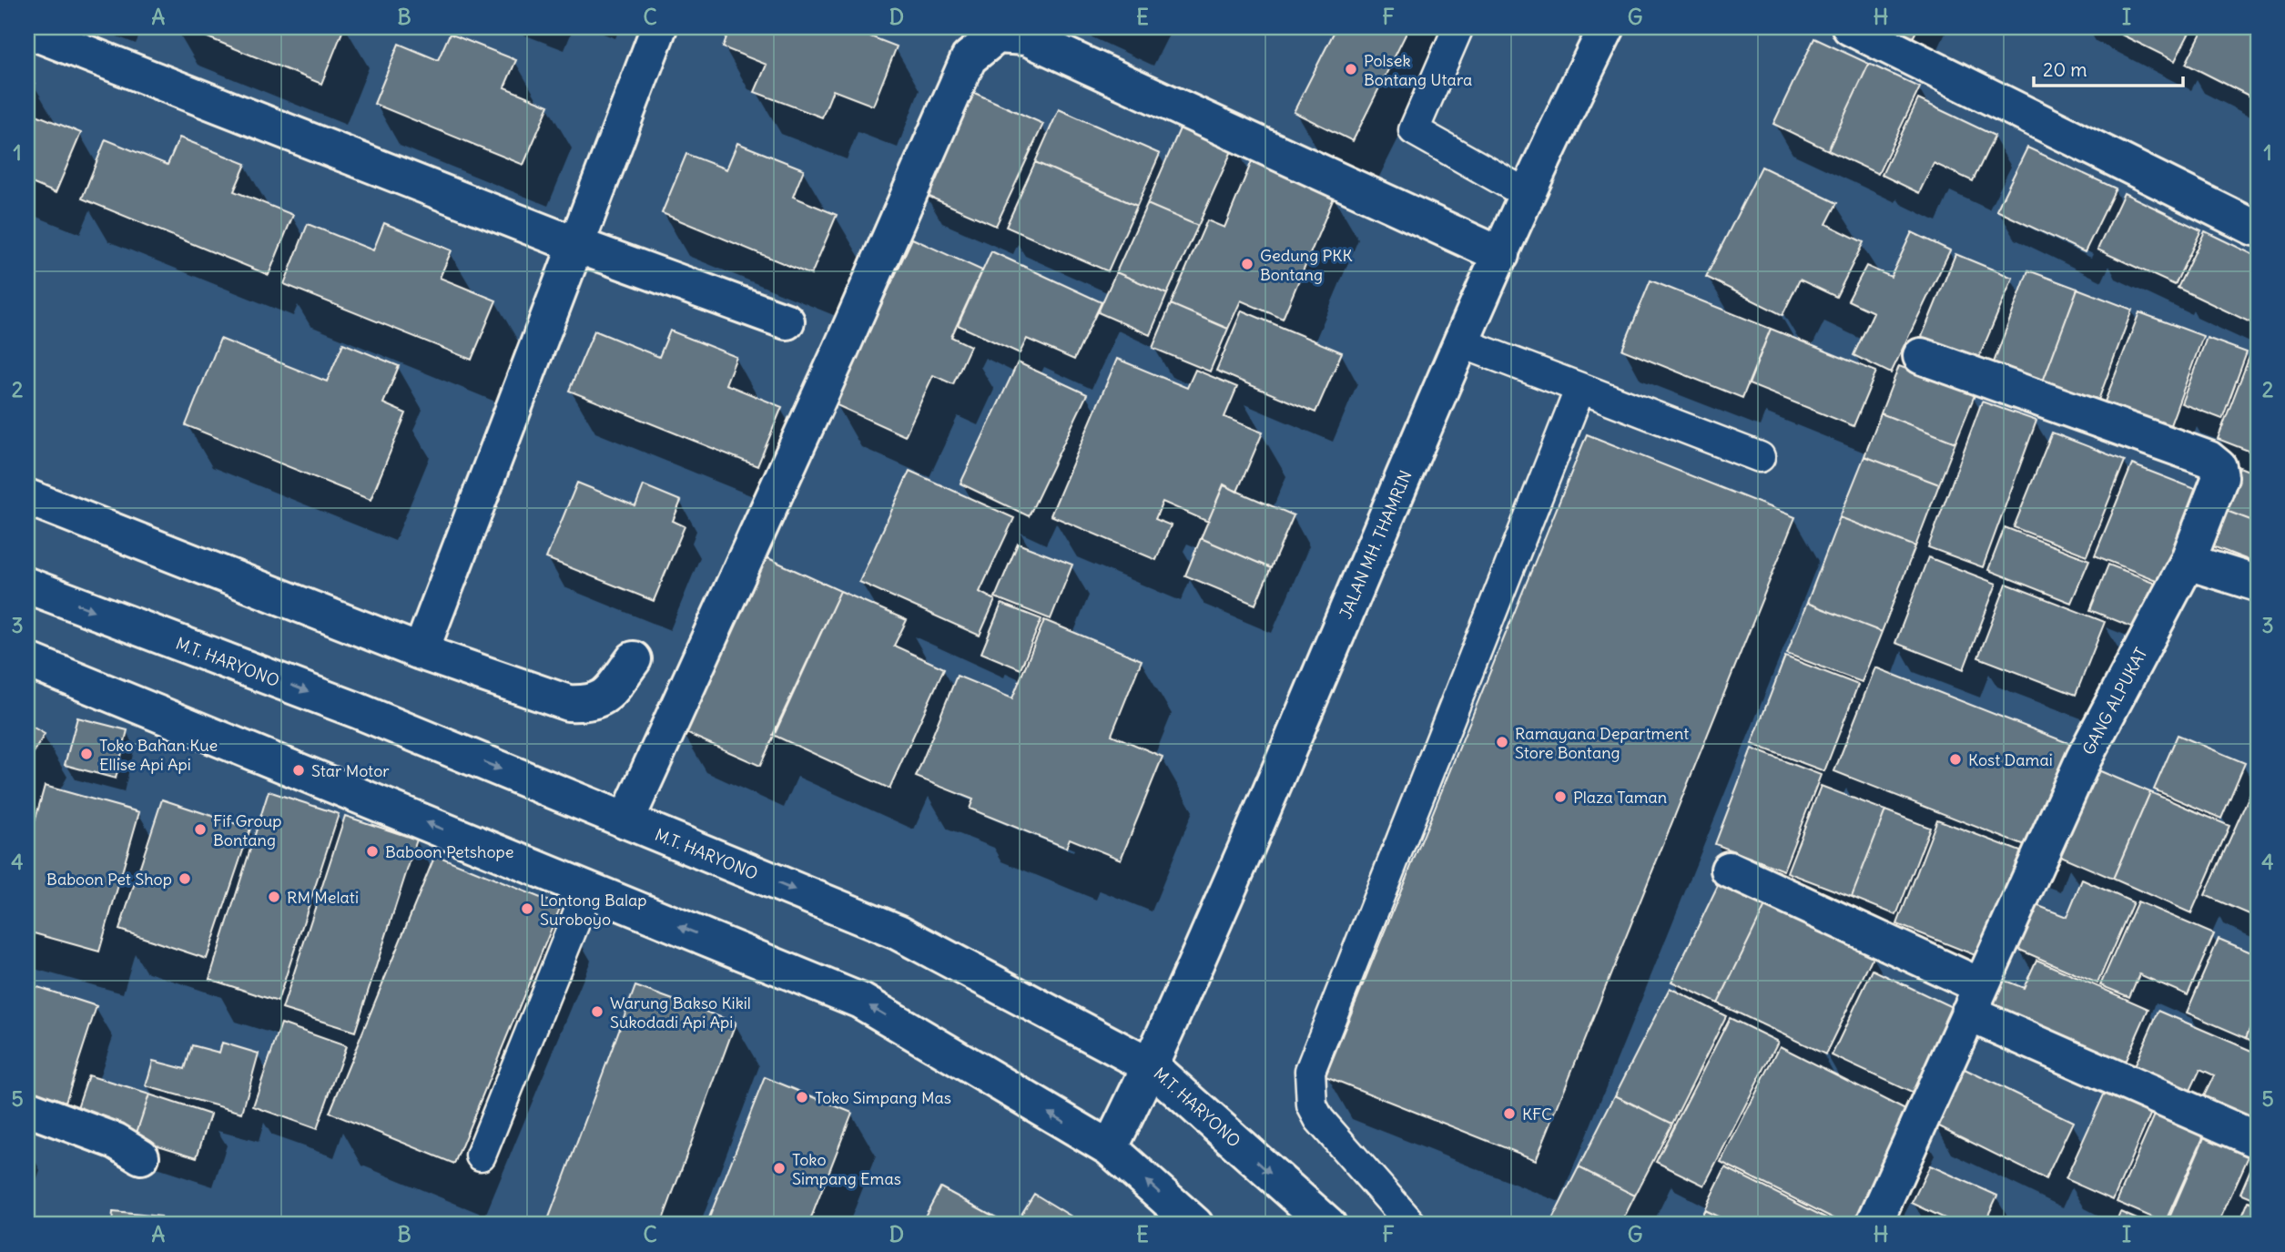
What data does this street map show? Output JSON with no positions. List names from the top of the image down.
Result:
{
  "streets": {
    "street": ["JALAN MH. THAMRIN", "M.T. HARYONO", "GANG ALPUKAT"]
  },
  "crossings": [
    ["JALAN MH. THAMRIN", "M.T. HARYONO"]
  ],
  "places": [
    "Polsek Bontang Utara",
    "Gedung PKK Bontang",
    "Ramayana Department Store Bontang",
    "Toko Bahan Kue Ellise Api Api",
    "Kost Damai",
    "Star Motor",
    "Plaza Taman",
    "Fif Group Bontang",
    "Baboon Petshope",
    "Baboon Pet Shop",
    "RM Melati",
    "Lontong Balap Suroboyo",
    "Warung Bakso Kikil Sukodadi Api Api",
    "Toko Simpang Mas",
    "KFC",
    "Toko Simpang Emas"
  ],
  "scale_bar": "20 m",
  "grid": {
    "columns": [
      "A",
      "B",
      "C",
      "D",
      "E",
      "F",
      "G",
      "H",
      "I"
    ],
    "rows": [
      "1",
      "2",
      "3",
      "4",
      "5"
    ]
  }
}
